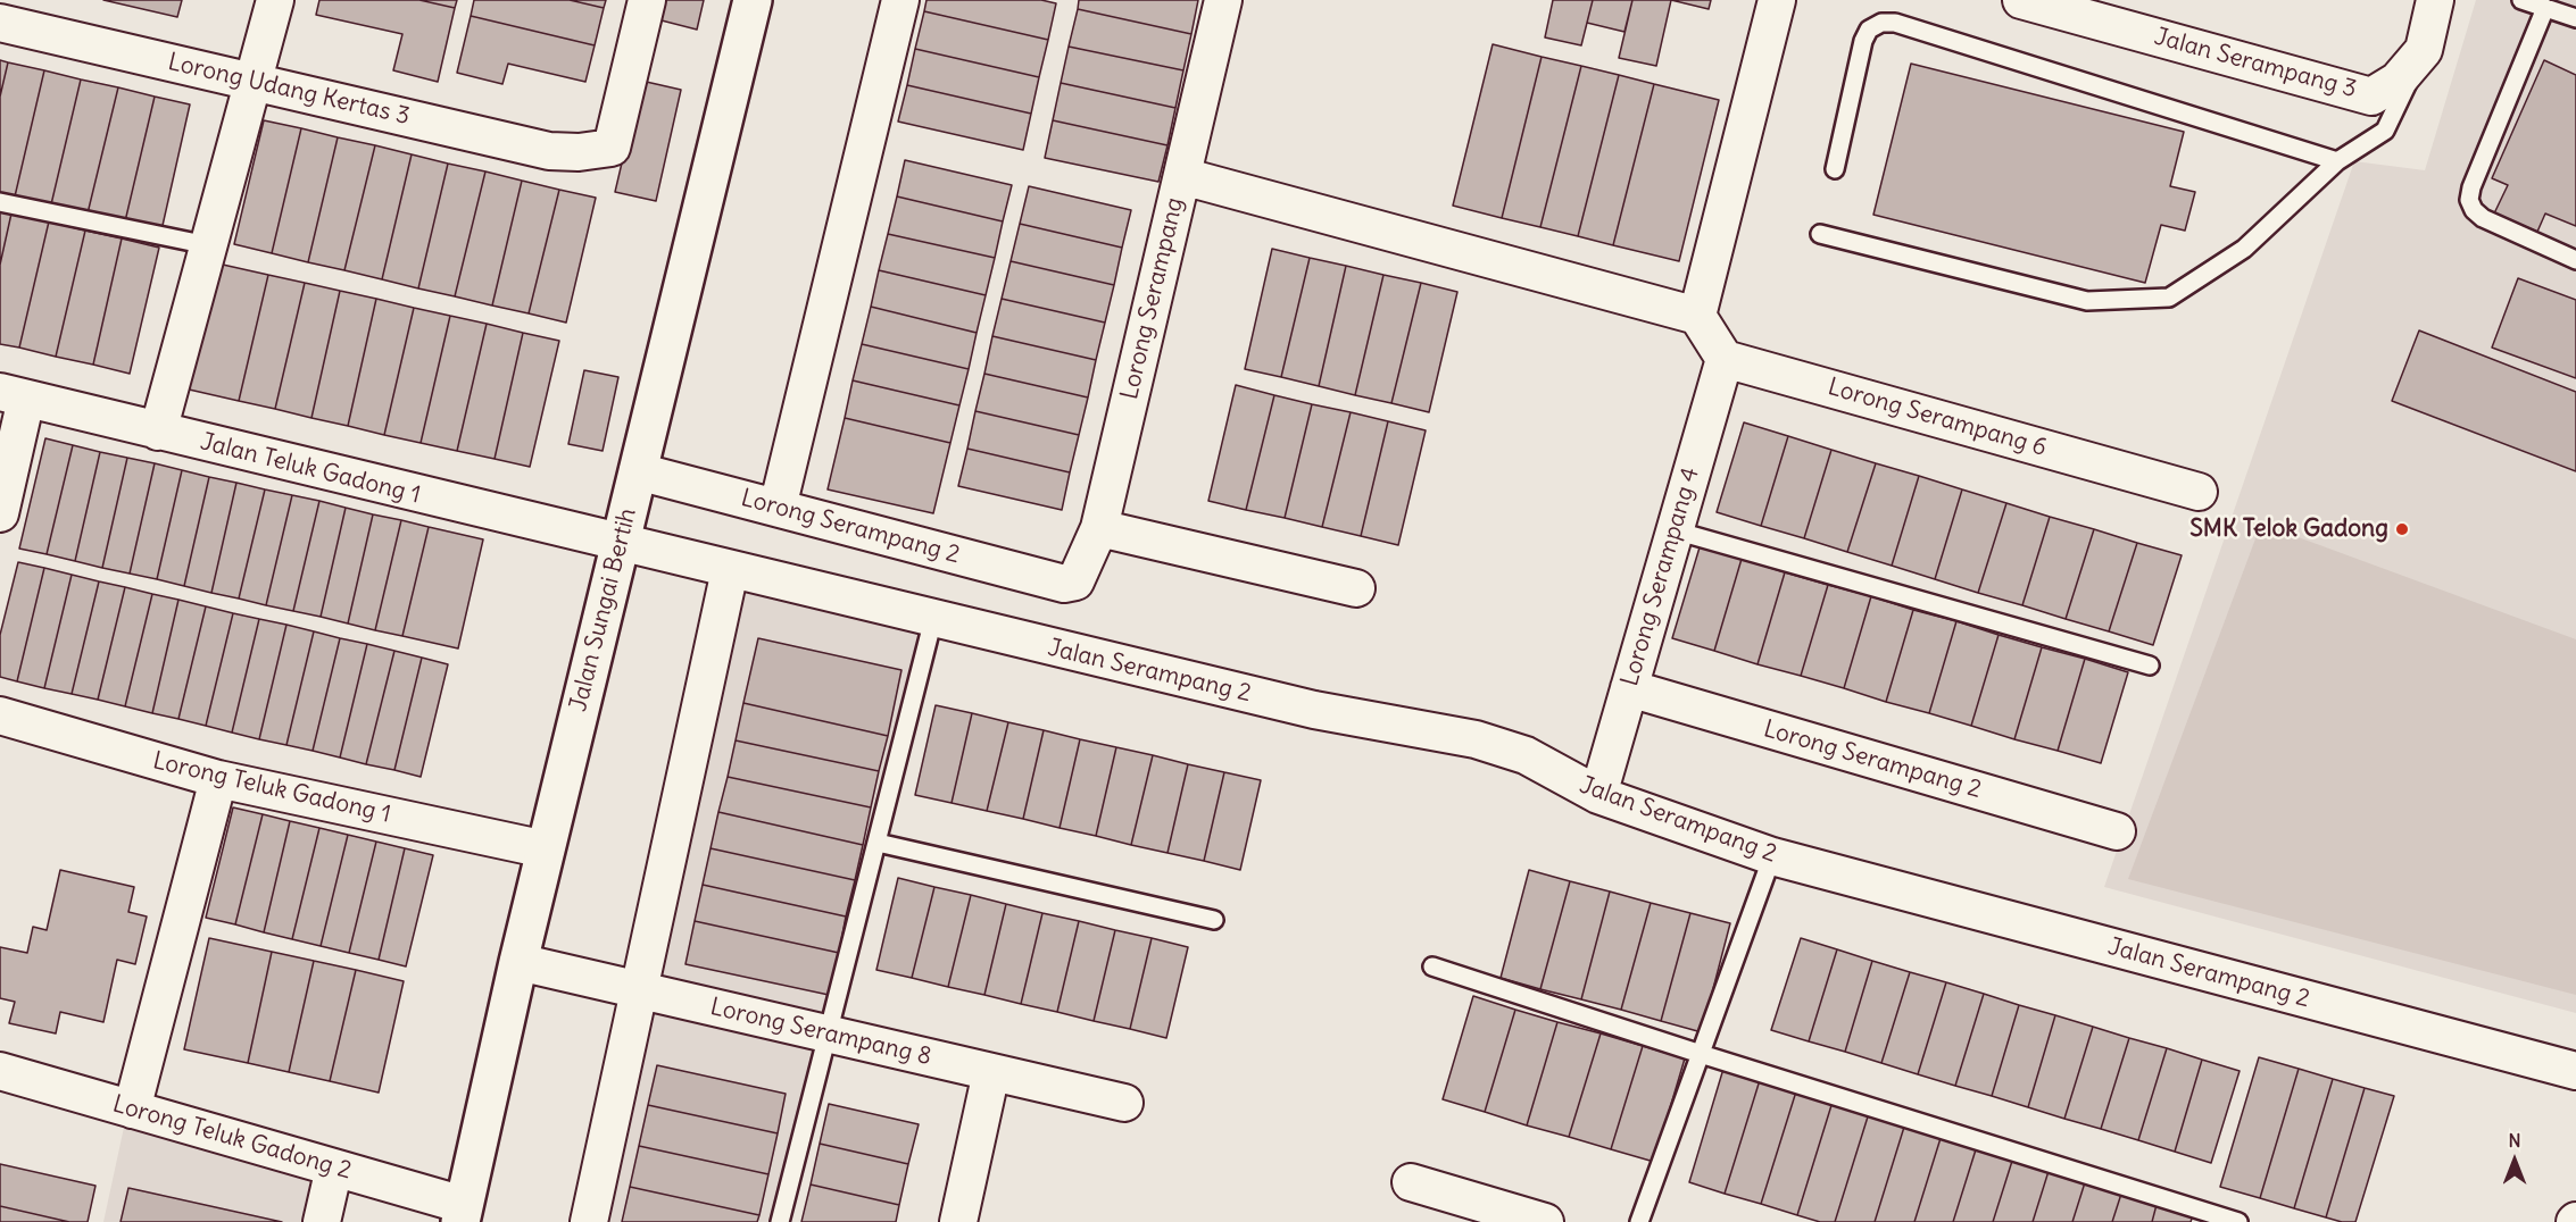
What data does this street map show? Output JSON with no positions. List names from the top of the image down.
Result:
{
  "streets": {
    "main road": ["Jalan Sungai Bertih"],
    "street": [
      "Jalan Serampang 3",
      "Lorong Udang Kertas 3",
      "Lorong Serampang",
      "Lorong Serampang 6",
      "Jalan Teluk Gadong 1",
      "Lorong Serampang 2",
      "Lorong Serampang 4",
      "Jalan Serampang 2",
      "Lorong Teluk Gadong 1",
      "Lorong Serampang 8",
      "Lorong Teluk Gadong 2"
    ]
  },
  "crossings": [
    ["Lorong Serampang", "Lorong Serampang 2"],
    ["Lorong Serampang 6", "Lorong Serampang 4"],
    ["Jalan Teluk Gadong 1", "Jalan Sungai Bertih"],
    ["Jalan Teluk Gadong 1", "Jalan Serampang 2"],
    ["Lorong Serampang 2", "Lorong Serampang 4"],
    ["Lorong Serampang 2", "Jalan Sungai Bertih"],
    ["Lorong Serampang 4", "Jalan Serampang 2"],
    ["Jalan Sungai Bertih", "Jalan Serampang 2"],
    ["Jalan Sungai Bertih", "Lorong Teluk Gadong 1"],
    ["Jalan Sungai Bertih", "Lorong Serampang 8"],
    ["Jalan Sungai Bertih", "Lorong Teluk Gadong 2"]
  ],
  "places": ["SMK Telok Gadong"],
  "north": "top"
}
